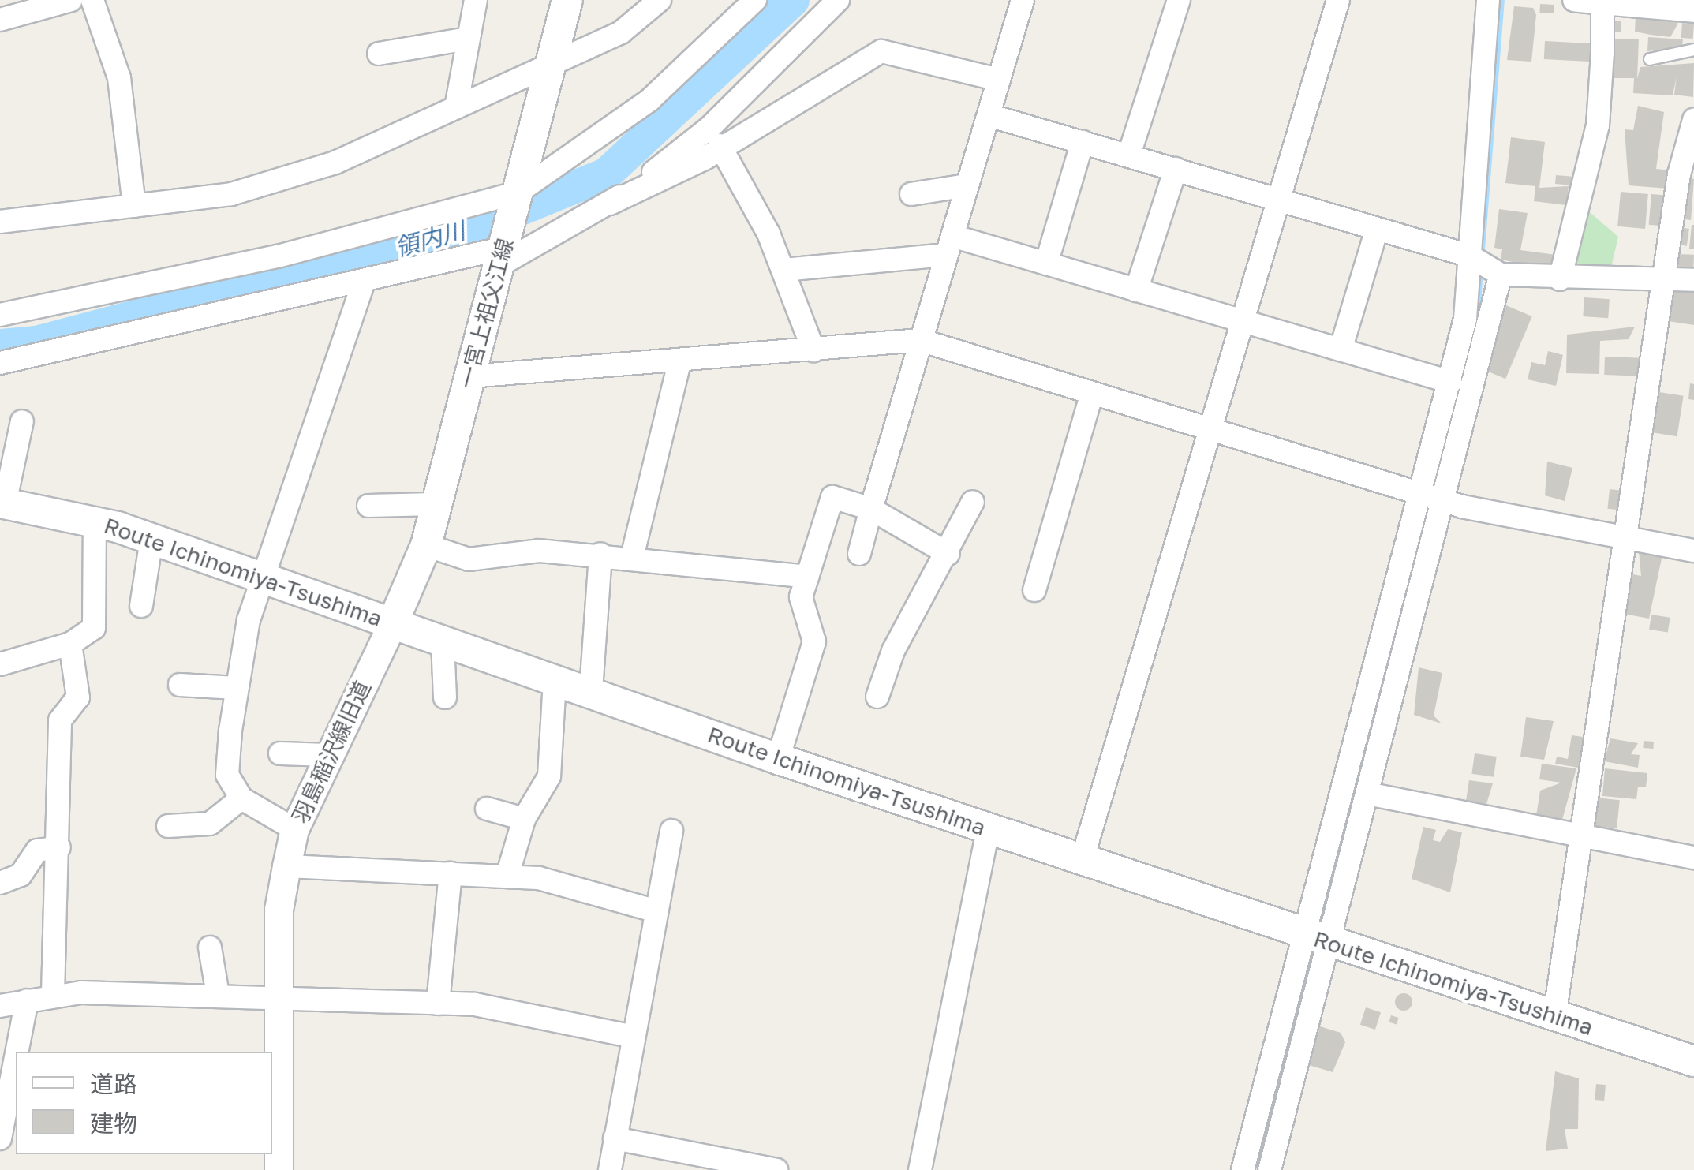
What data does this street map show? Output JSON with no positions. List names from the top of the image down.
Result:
{
  "streets": {
    "main road": ["一宮上祖父江線", "Route Ichinomiya-Tsushima"],
    "street": ["羽島稲沢線旧道"]
  },
  "crossings": [
    ["一宮上祖父江線", "Route Ichinomiya-Tsushima"],
    ["一宮上祖父江線", "羽島稲沢線旧道"],
    ["Route Ichinomiya-Tsushima", "羽島稲沢線旧道"]
  ],
  "water": ["領内川"],
  "legend": ["道路", "建物"]
}
